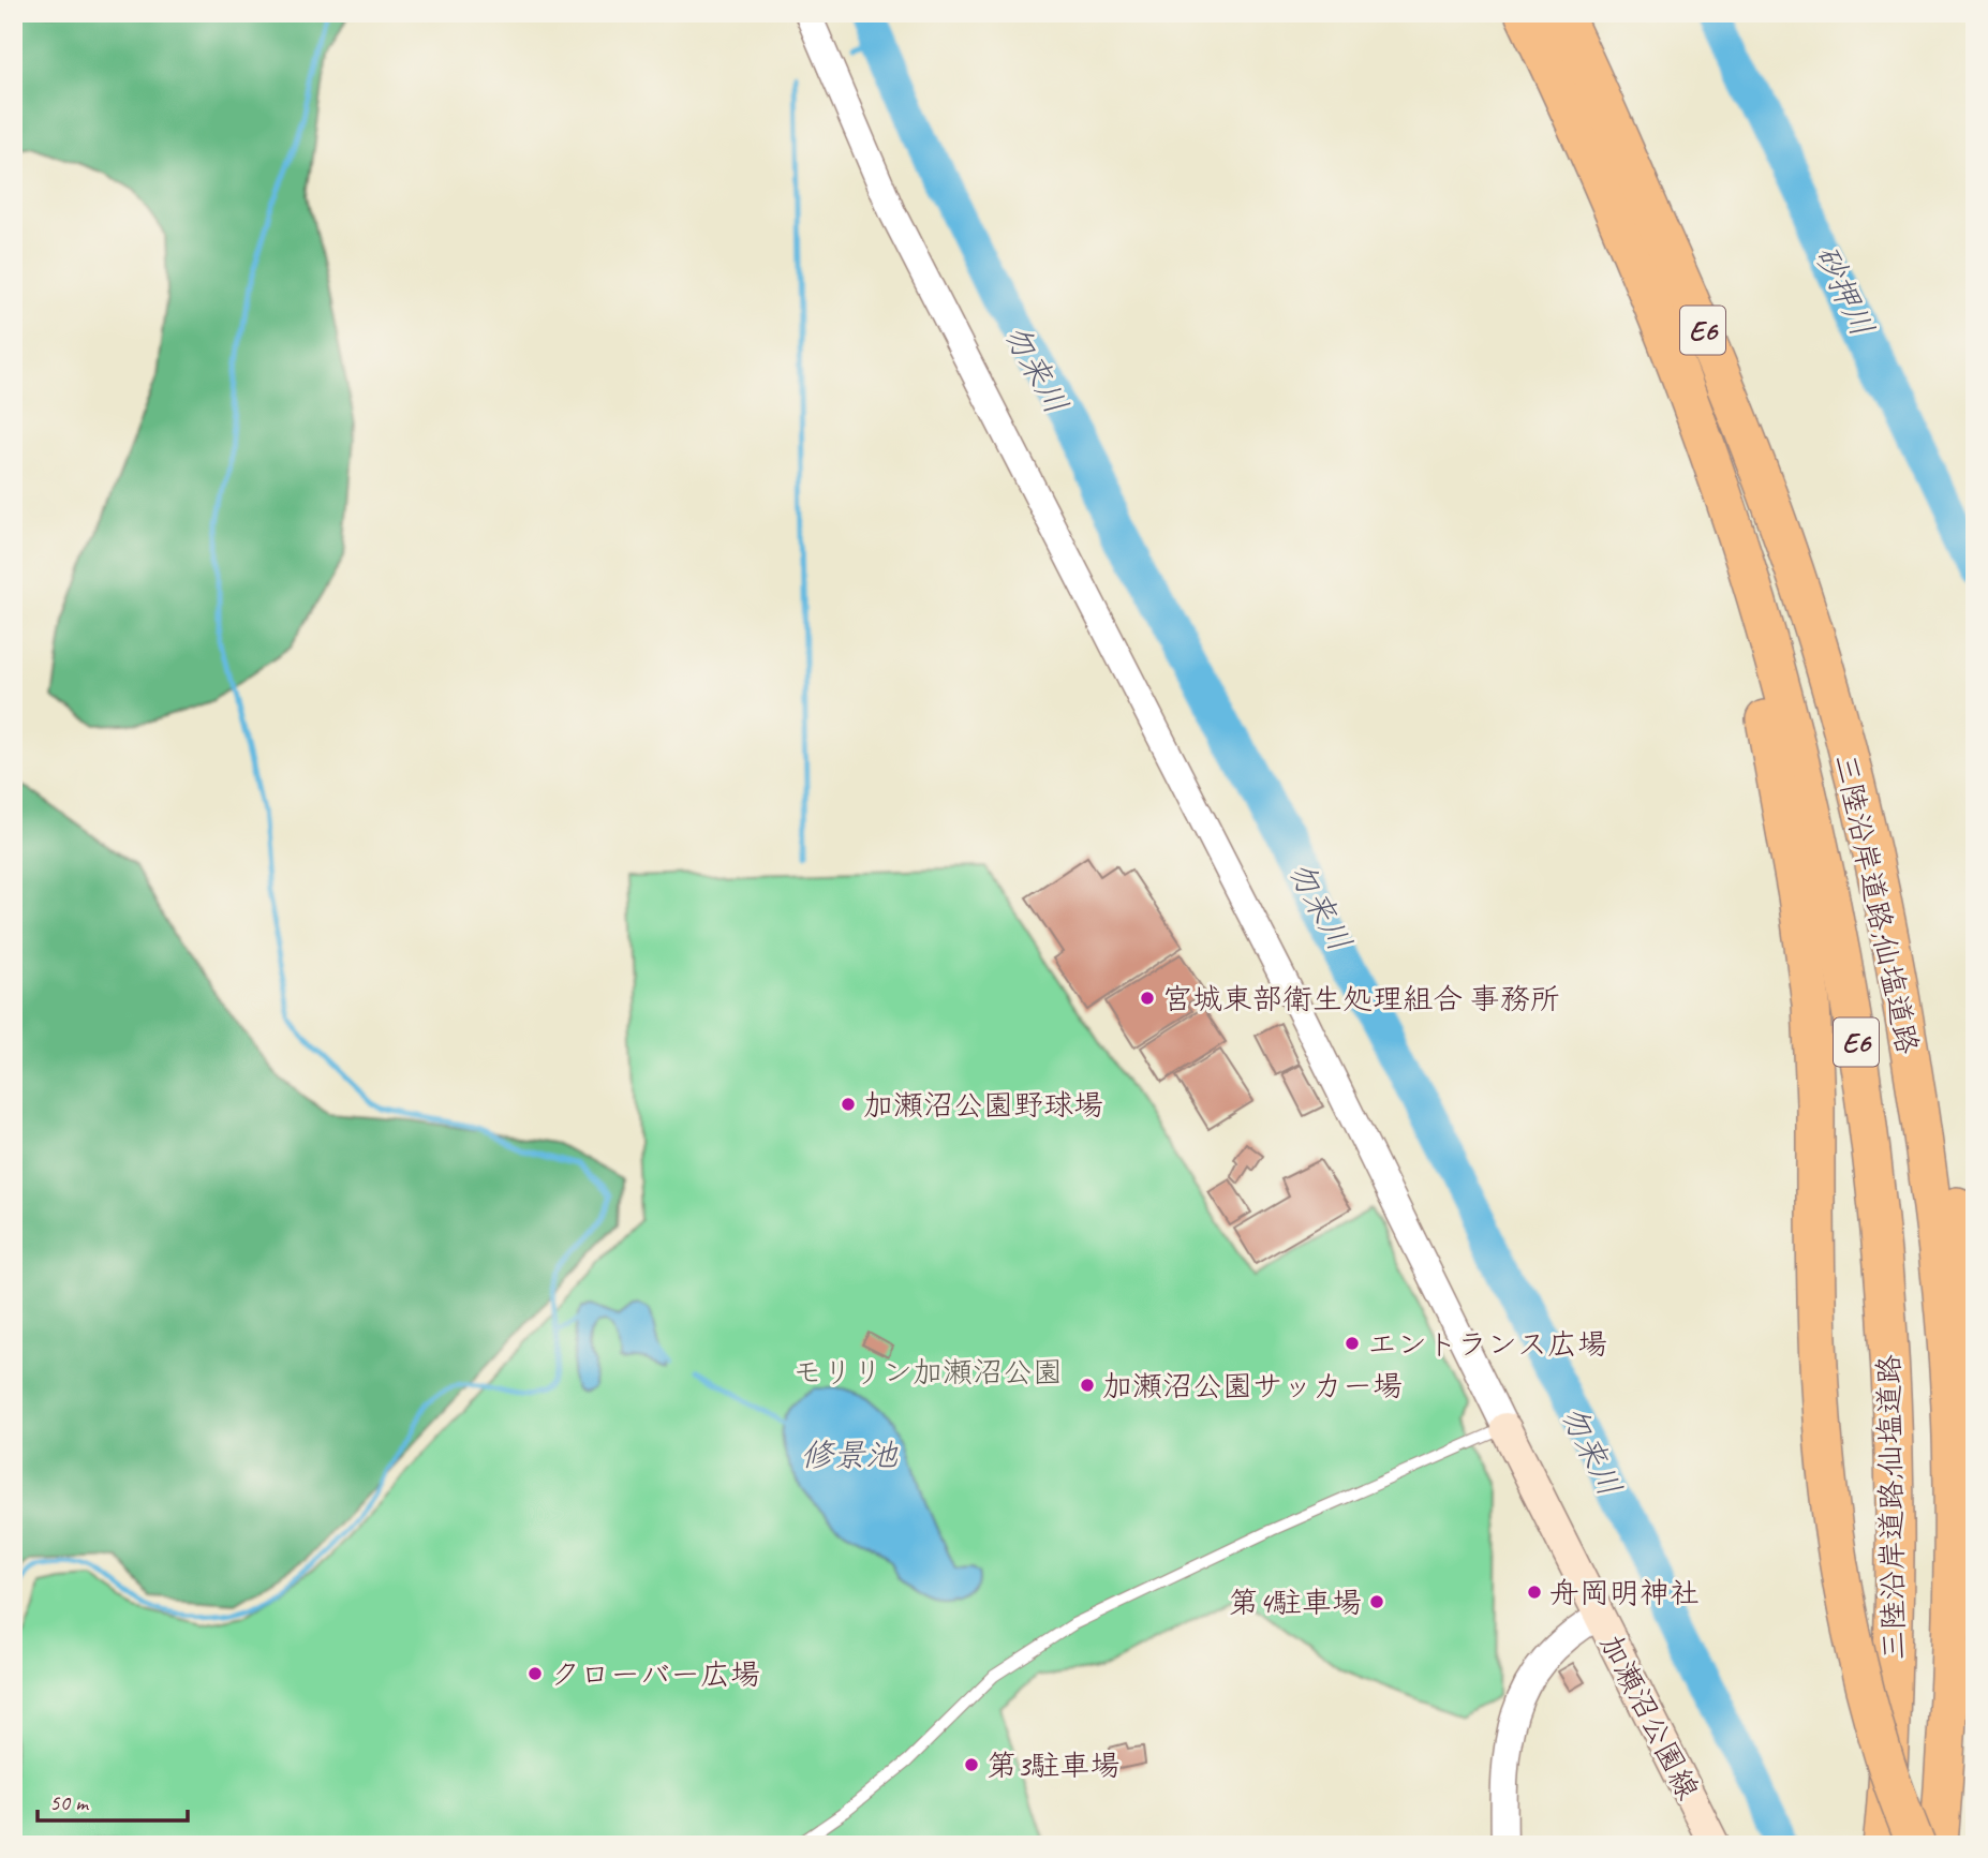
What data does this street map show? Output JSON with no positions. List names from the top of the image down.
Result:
{
  "streets": {
    "highway": ["E6", "三陸沿岸道路;仙塩道路"],
    "main road": ["加瀬沼公園線"]
  },
  "water": ["砂押川", "勿来川", "修景池"],
  "parks": ["モリリン加瀬沼公園"],
  "places": [
    "宮城東部衛生処理組合 事務所",
    "加瀬沼公園野球場",
    "エントランス広場",
    "加瀬沼公園サッカー場",
    "舟岡明神社",
    "第4駐車場",
    "クローバー広場",
    "第3駐車場"
  ],
  "scale_bar": "50 m"
}
